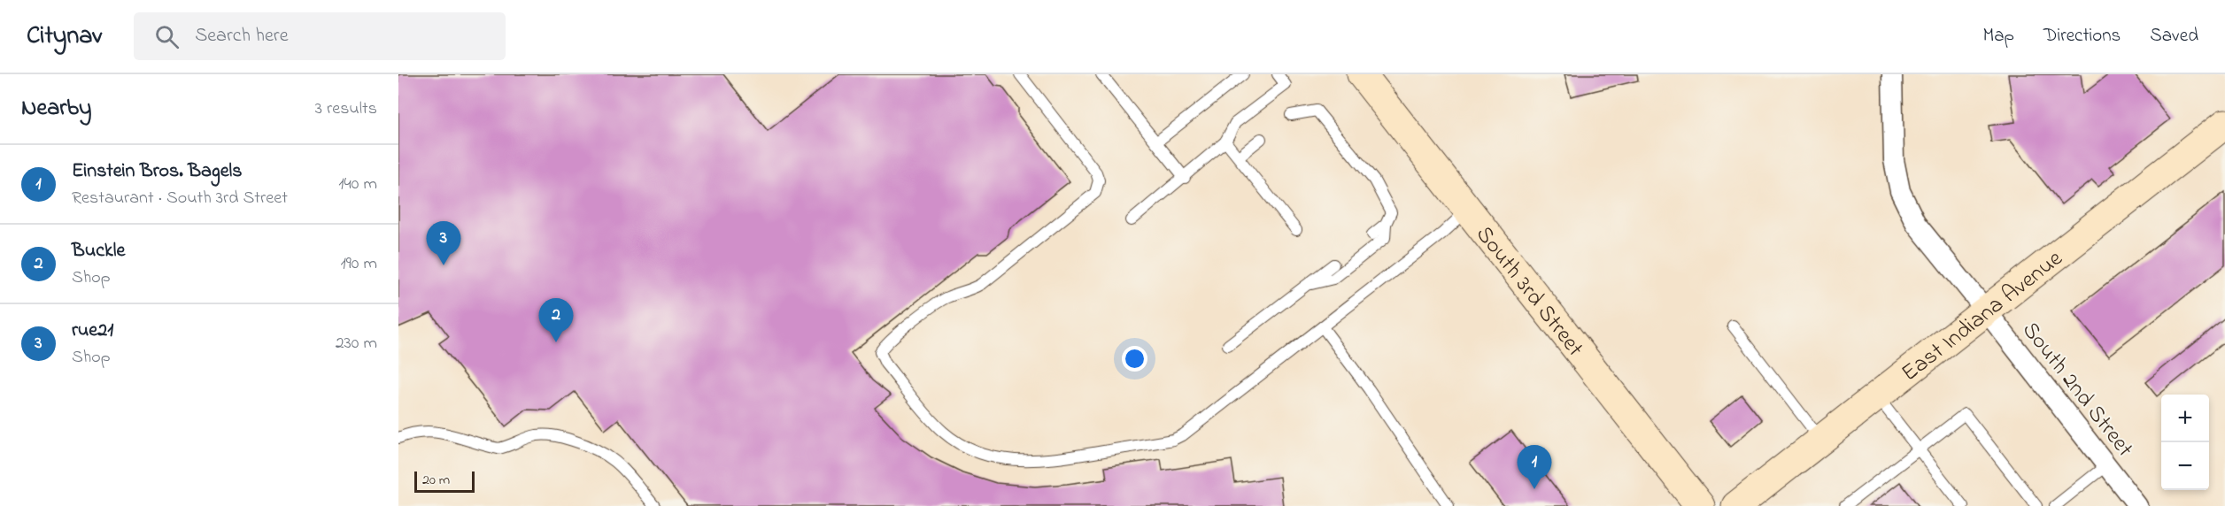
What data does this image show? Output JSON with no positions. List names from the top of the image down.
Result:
{
  "streets": {
    "street": ["South 3rd Street", "East Indiana Avenue", "South 2nd Street"]
  },
  "crossings": [
    ["East Indiana Avenue", "South 2nd Street"]
  ],
  "scale_bar": "20 m",
  "page": {
    "header": "Citynav",
    "search": "Search here",
    "nav": ["Map", "Directions", "Saved"],
    "heading": ["Nearby", "3 results"],
    "list": [
      {
        "mark": "1",
        "name": "Einstein Bros. Bagels",
        "note": "Restaurant · South 3rd Street",
        "value": "140 m"
      },
      {
        "mark": "2",
        "name": "Buckle",
        "note": "Shop",
        "value": "190 m"
      },
      {
        "mark": "3",
        "name": "rue21",
        "note": "Shop",
        "value": "230 m"
      }
    ],
    "pins": ["3", "2", "1"],
    "map_buttons": ["+", "−"],
    "scale": "20 m"
  }
}
